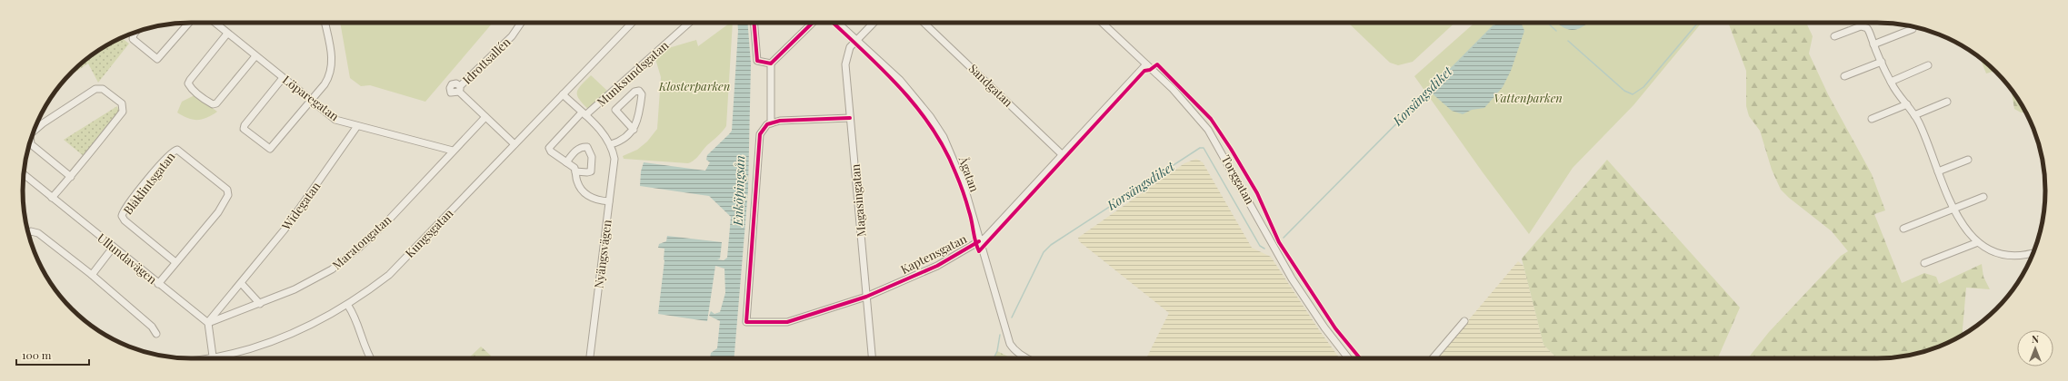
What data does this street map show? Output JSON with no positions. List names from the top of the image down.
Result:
{
  "streets": {
    "street": [
      "Idrottsallén",
      "Munksundsgatan",
      "Sandgatan",
      "Löparegatan",
      "Ågatan",
      "Torggatan",
      "Blåklintsgatan",
      "Magasingatan",
      "Widegatan",
      "Kungsgatan",
      "Maratongatan",
      "Nyängsvägen",
      "Kaptensgatan",
      "Ullundavägen"
    ]
  },
  "crossings": [
    ["Idrottsallén", "Kungsgatan"],
    ["Idrottsallén", "Maratongatan"],
    ["Munksundsgatan", "Nyängsvägen"],
    ["Sandgatan", "Kaptensgatan"],
    ["Löparegatan", "Widegatan"],
    ["Löparegatan", "Maratongatan"],
    ["Ågatan", "Magasingatan"],
    ["Ågatan", "Kaptensgatan"],
    ["Torggatan", "Kaptensgatan"],
    ["Blåklintsgatan", "Ullundavägen"],
    ["Magasingatan", "Kaptensgatan"],
    ["Widegatan", "Maratongatan"],
    ["Widegatan", "Ullundavägen"],
    ["Kungsgatan", "Nyängsvägen"],
    ["Maratongatan", "Ullundavägen"]
  ],
  "water": ["Korsängsdiket", "Enköpingsån"],
  "parks": ["Klosterparken", "Vattenparken"],
  "scale_bar": "100 m",
  "north": "top"
}
